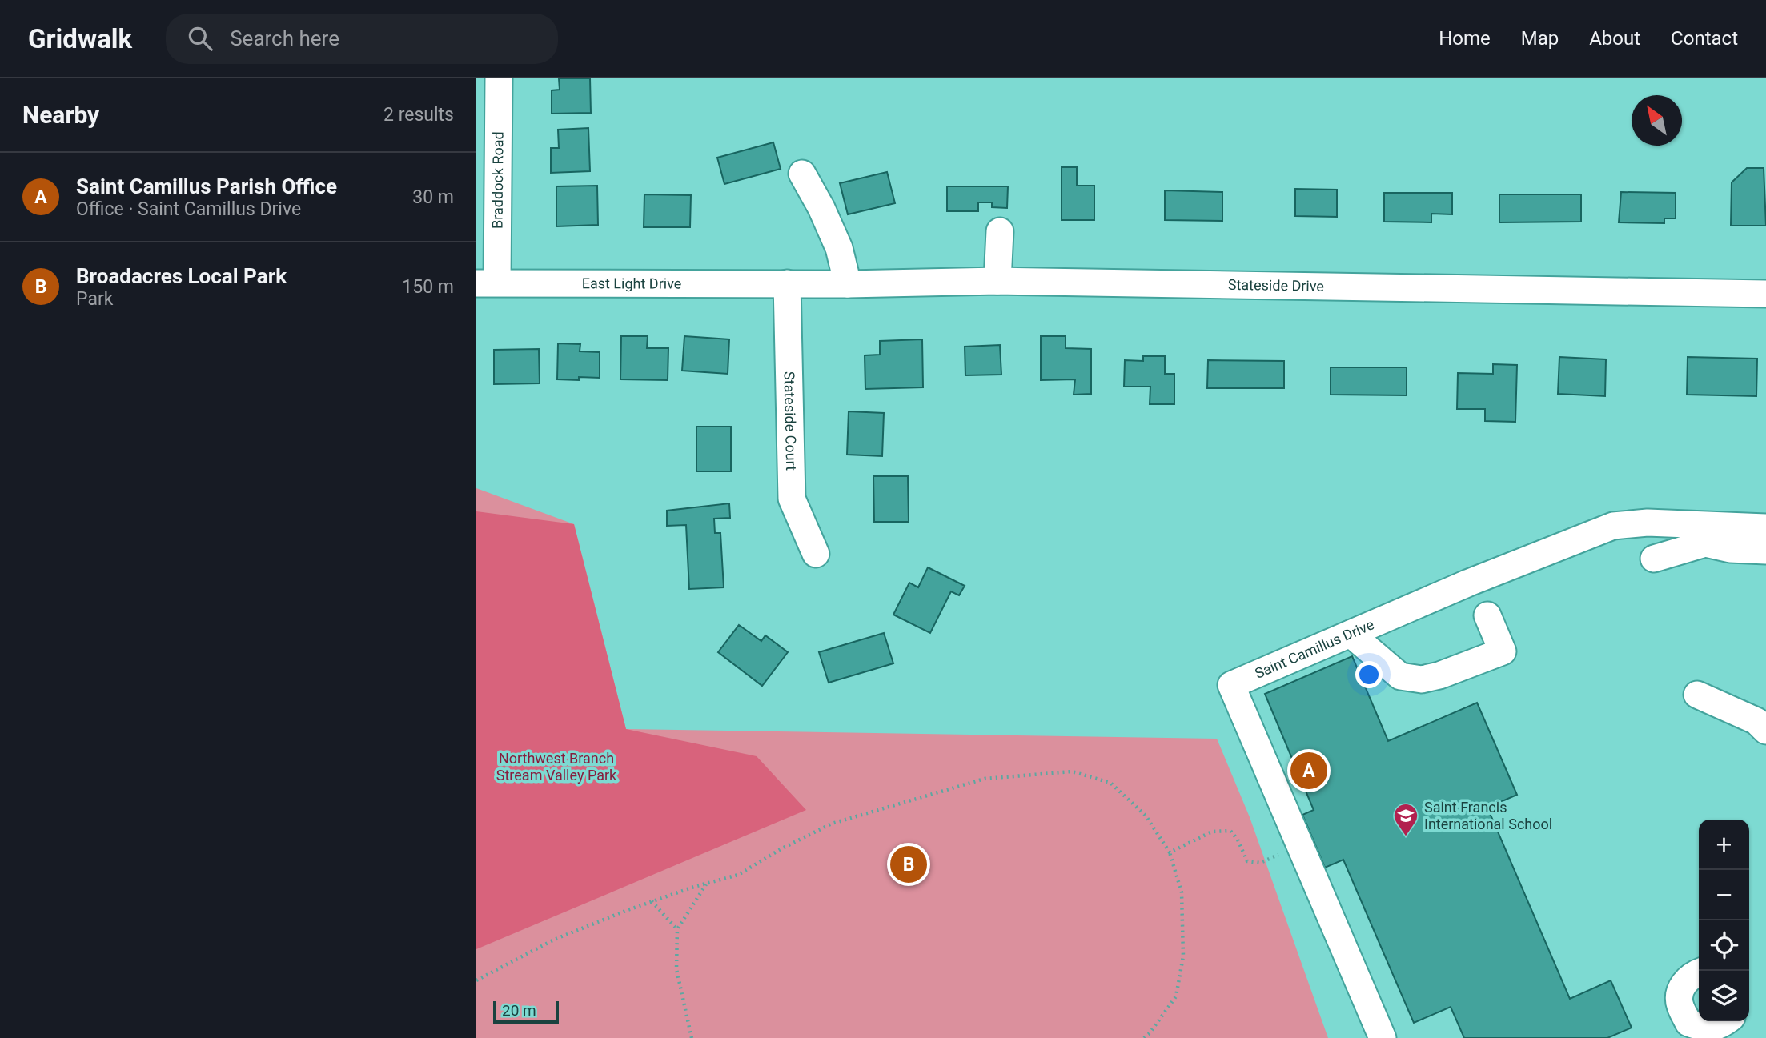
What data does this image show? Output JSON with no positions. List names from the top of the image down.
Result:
{
  "streets": {
    "street": [
      "Braddock Road",
      "East Light Drive",
      "Stateside Drive",
      "Stateside Court",
      "Saint Camillus Drive"
    ]
  },
  "crossings": [
    ["Braddock Road", "East Light Drive"],
    ["East Light Drive", "Stateside Drive"],
    ["East Light Drive", "Stateside Court"],
    ["Stateside Drive", "Stateside Court"]
  ],
  "parks": ["Northwest Branch Stream Valley Park"],
  "places": {
    "school or university": ["Saint Francis International School"]
  },
  "scale_bar": "20 m",
  "north": "top left",
  "page": {
    "header": "Gridwalk",
    "search": "Search here",
    "nav": [
      "Home",
      "Map",
      "About",
      "Contact"
    ],
    "heading": ["Nearby", "2 results"],
    "list": [
      {
        "mark": "A",
        "name": "Saint Camillus Parish Office",
        "note": "Office · Saint Camillus Drive",
        "value": "30 m"
      },
      {
        "mark": "B",
        "name": "Broadacres Local Park",
        "note": "Park",
        "value": "150 m"
      }
    ],
    "pins": ["A", "B"],
    "map_buttons": ["+", "−"],
    "scale": "20 m"
  }
}
